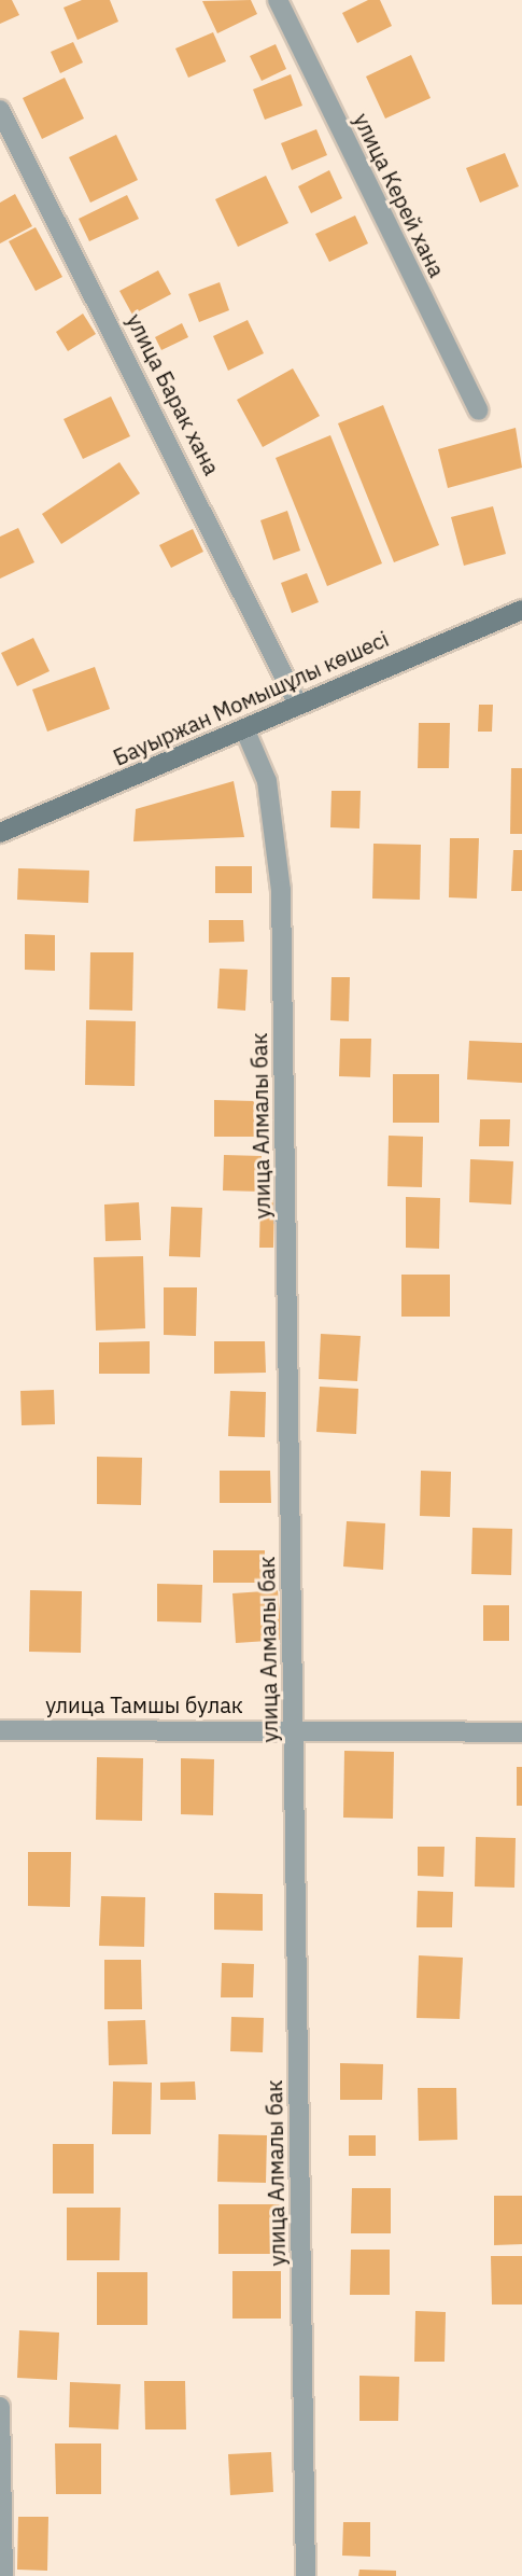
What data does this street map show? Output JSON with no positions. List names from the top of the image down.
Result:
{
  "streets": {
    "street": [
      "улица Керей хана",
      "улица Барак хана",
      "Бауыржан Момышұлы көшесі",
      "улица Алмалы бак",
      "улица Тамшы булак"
    ]
  },
  "crossings": [
    ["улица Барак хана", "Бауыржан Момышұлы көшесі"],
    ["Бауыржан Момышұлы көшесі", "улица Алмалы бак"],
    ["улица Алмалы бак", "улица Тамшы булак"]
  ]
}
